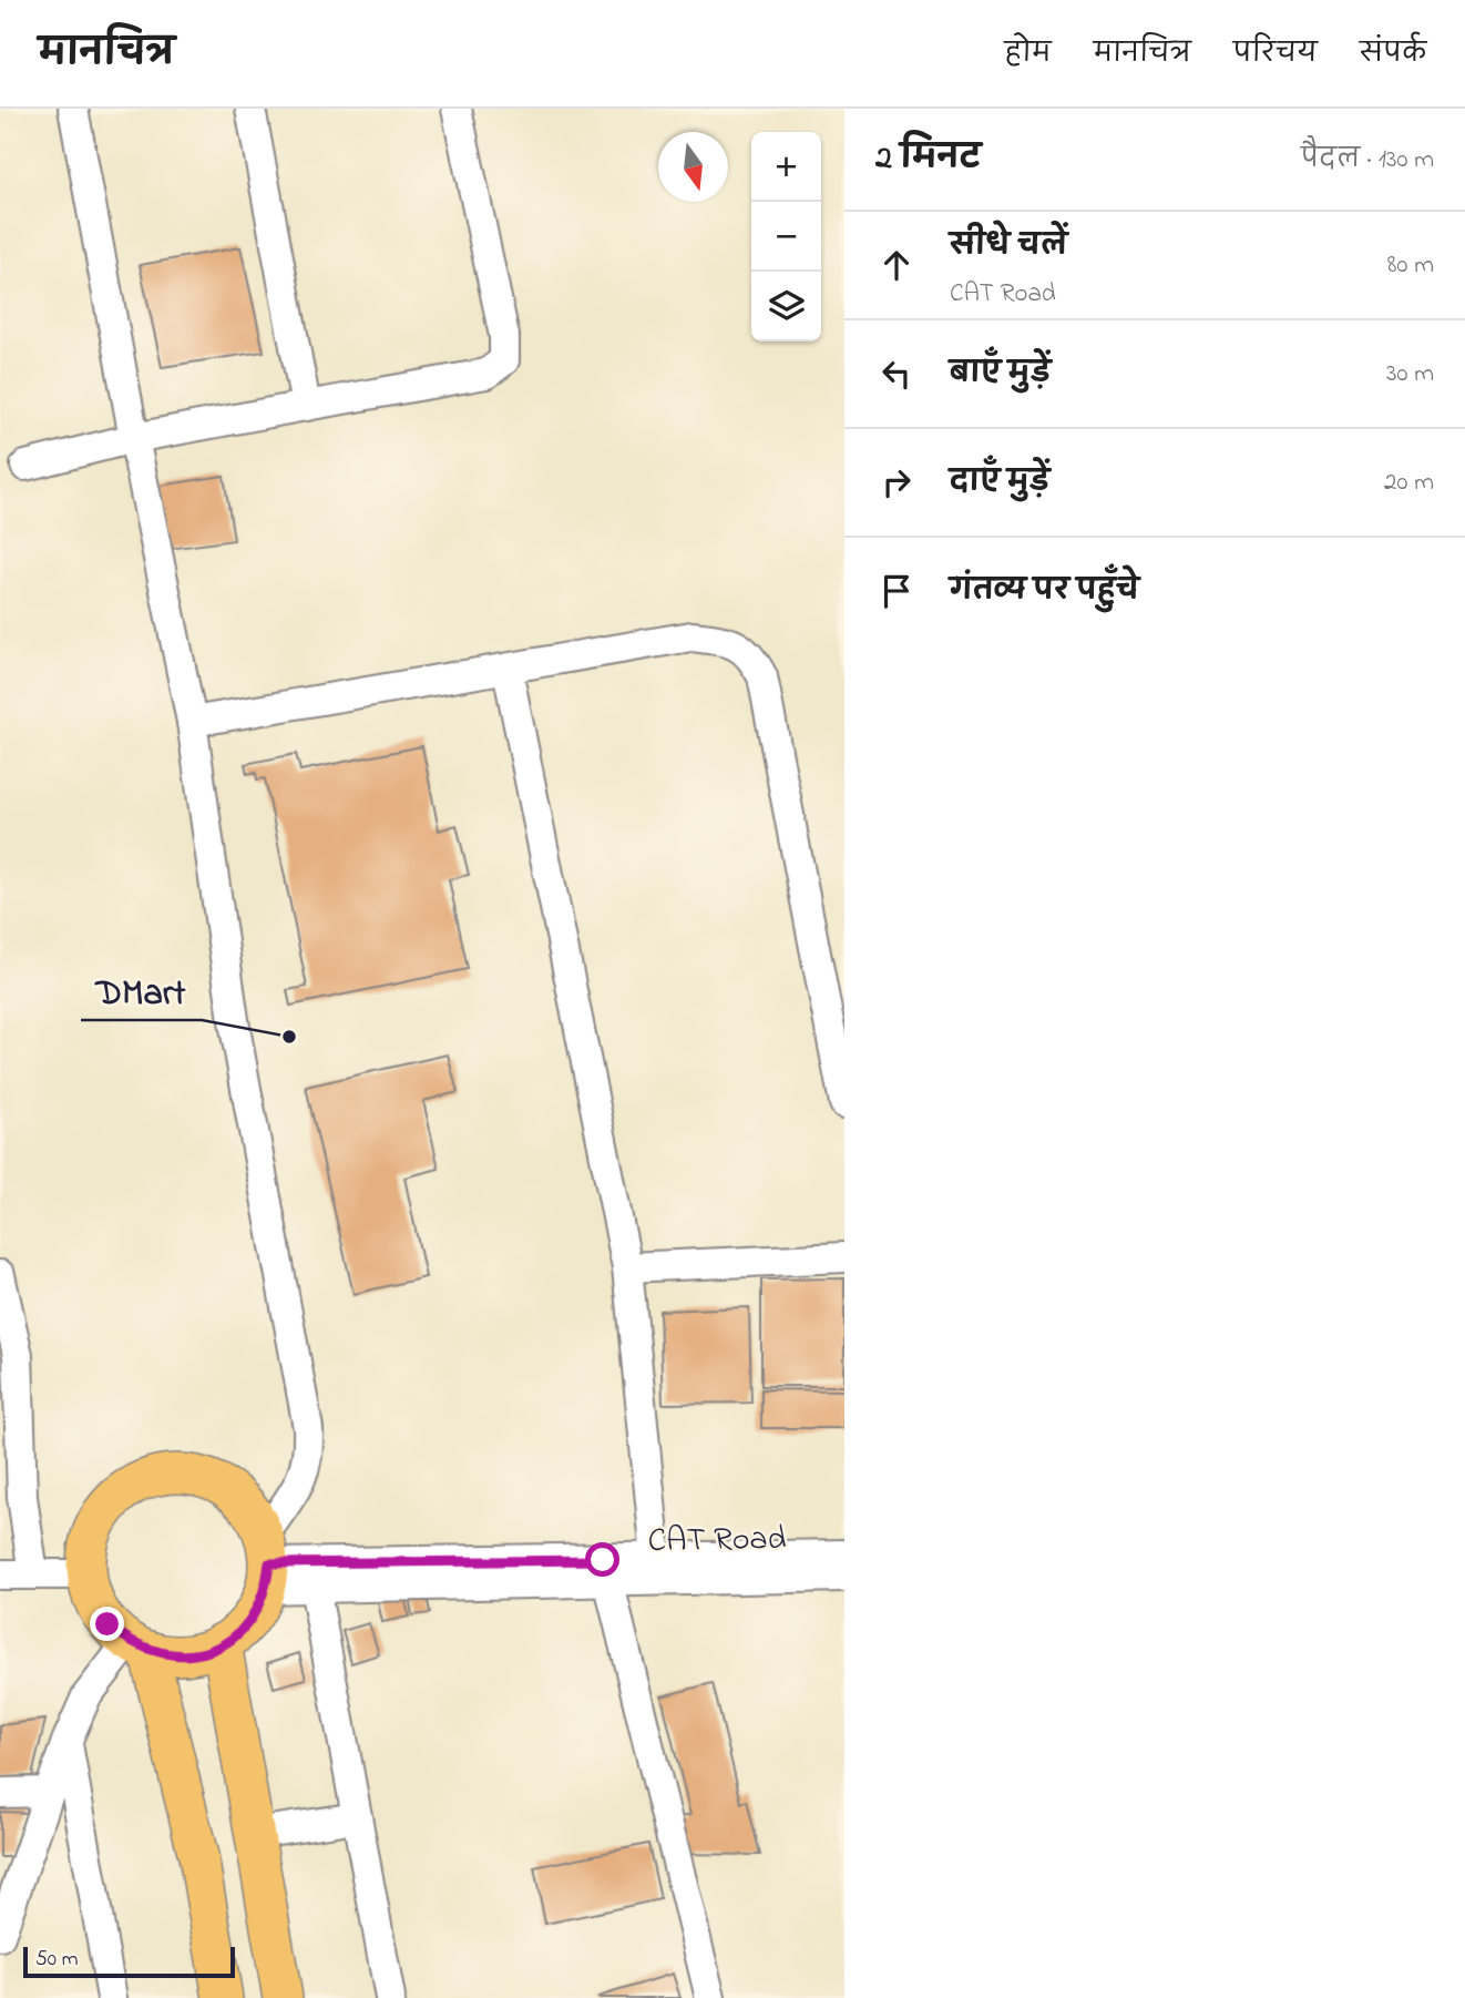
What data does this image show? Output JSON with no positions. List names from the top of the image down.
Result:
{
  "streets": {
    "street": ["CAT Road"]
  },
  "places": ["DMart"],
  "scale_bar": "50 m",
  "north": "bottom",
  "page": {
    "header": "मानचित्र",
    "nav": [
      "होम",
      "मानचित्र",
      "परिचय",
      "संपर्क"
    ],
    "heading": ["2 मिनट", "पैदल · 130 m"],
    "map_buttons": ["+", "−"],
    "list": [
      ["सीधे चलें", "CAT Road", "80 m"],
      ["बाएँ मुड़ें", "30 m"],
      ["दाएँ मुड़ें", "20 m"],
      "गंतव्य पर पहुँचे"
    ],
    "scale": "50 m"
  }
}
